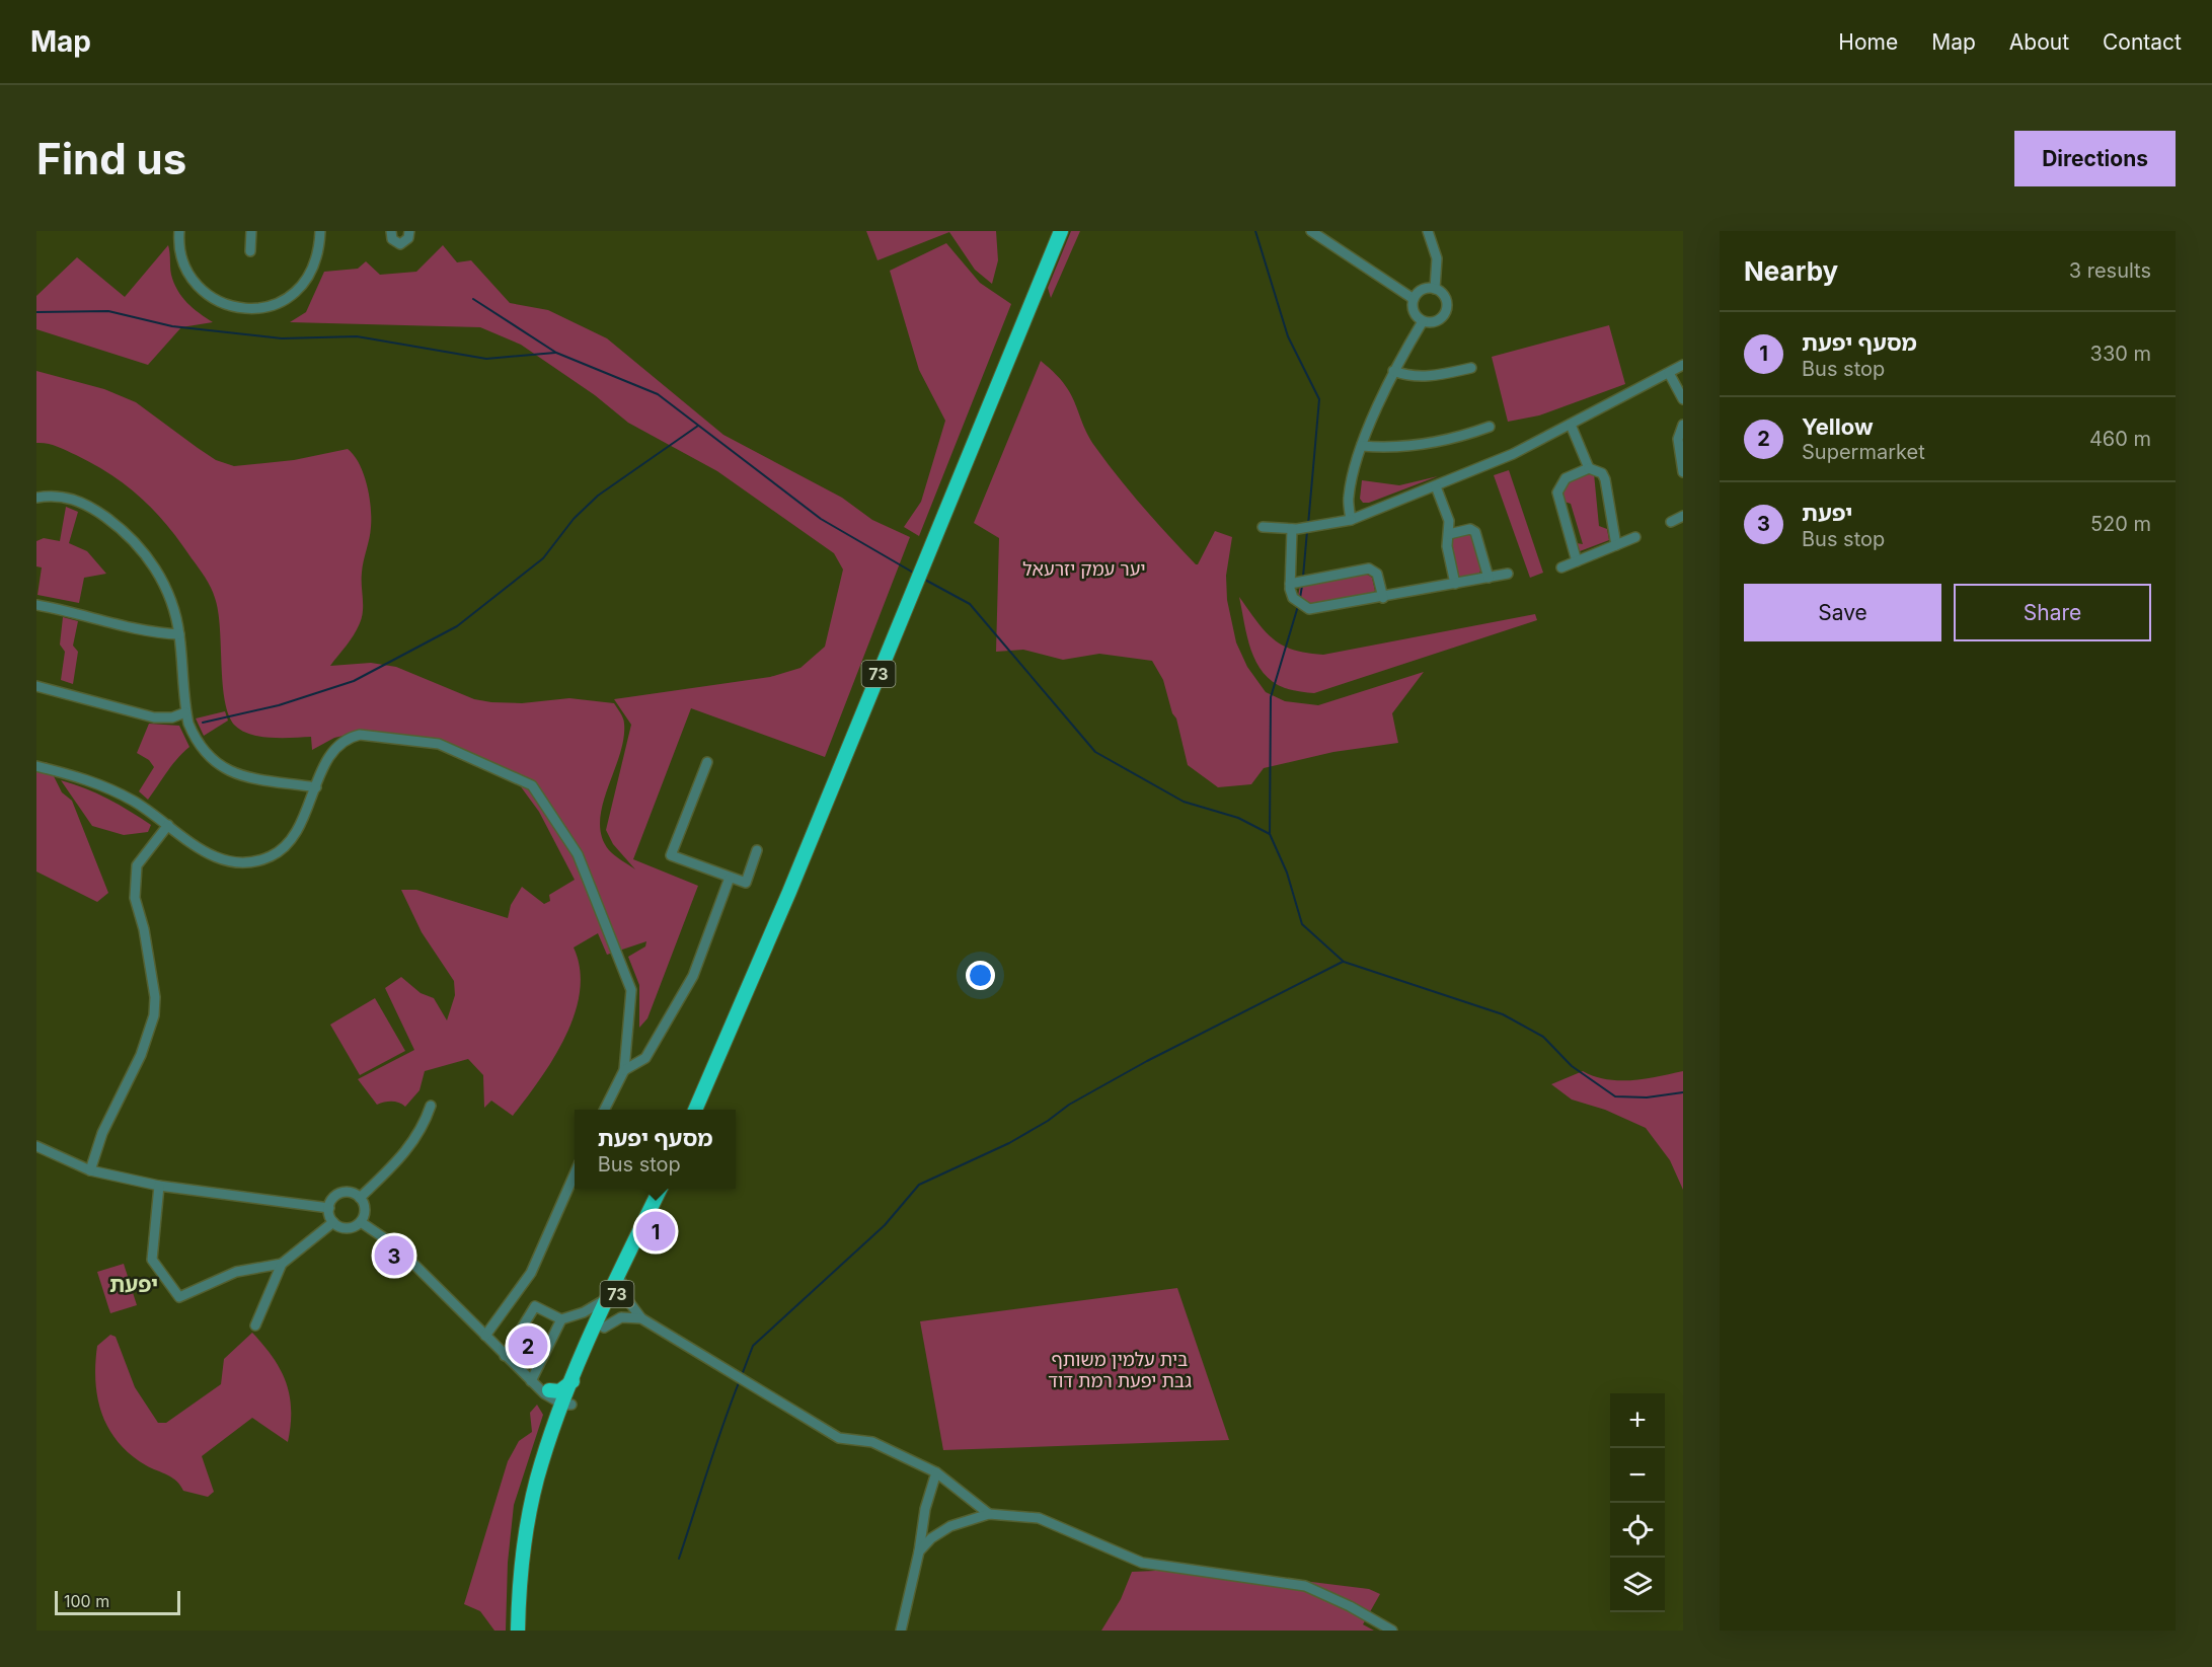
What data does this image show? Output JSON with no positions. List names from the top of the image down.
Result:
{
  "streets": {
    "highway": ["73"]
  },
  "districts": ["יפעת"],
  "parks": ["יער עמק יזרעאל", "בית עלמין משותף גבת יפעת רמת דוד"],
  "scale_bar": "100 m",
  "page": {
    "header": "Map",
    "nav": [
      "Home",
      "Map",
      "About",
      "Contact"
    ],
    "buttons": [
      "Directions",
      ["Save", "Share"]
    ],
    "title": "Find us",
    "heading": ["Nearby", "3 results"],
    "list": [
      {
        "mark": "1",
        "name": "מסעף יפעת",
        "note": "Bus stop",
        "value": "330 m"
      },
      {
        "mark": "2",
        "name": "Yellow",
        "note": "Supermarket",
        "value": "460 m"
      },
      {
        "mark": "3",
        "name": "יפעת",
        "note": "Bus stop",
        "value": "520 m"
      }
    ],
    "popup": ["מסעף יפעת", "Bus stop"],
    "pins": ["1", "3", "2"],
    "map_buttons": ["+", "−"],
    "scale": "100 m"
  }
}
